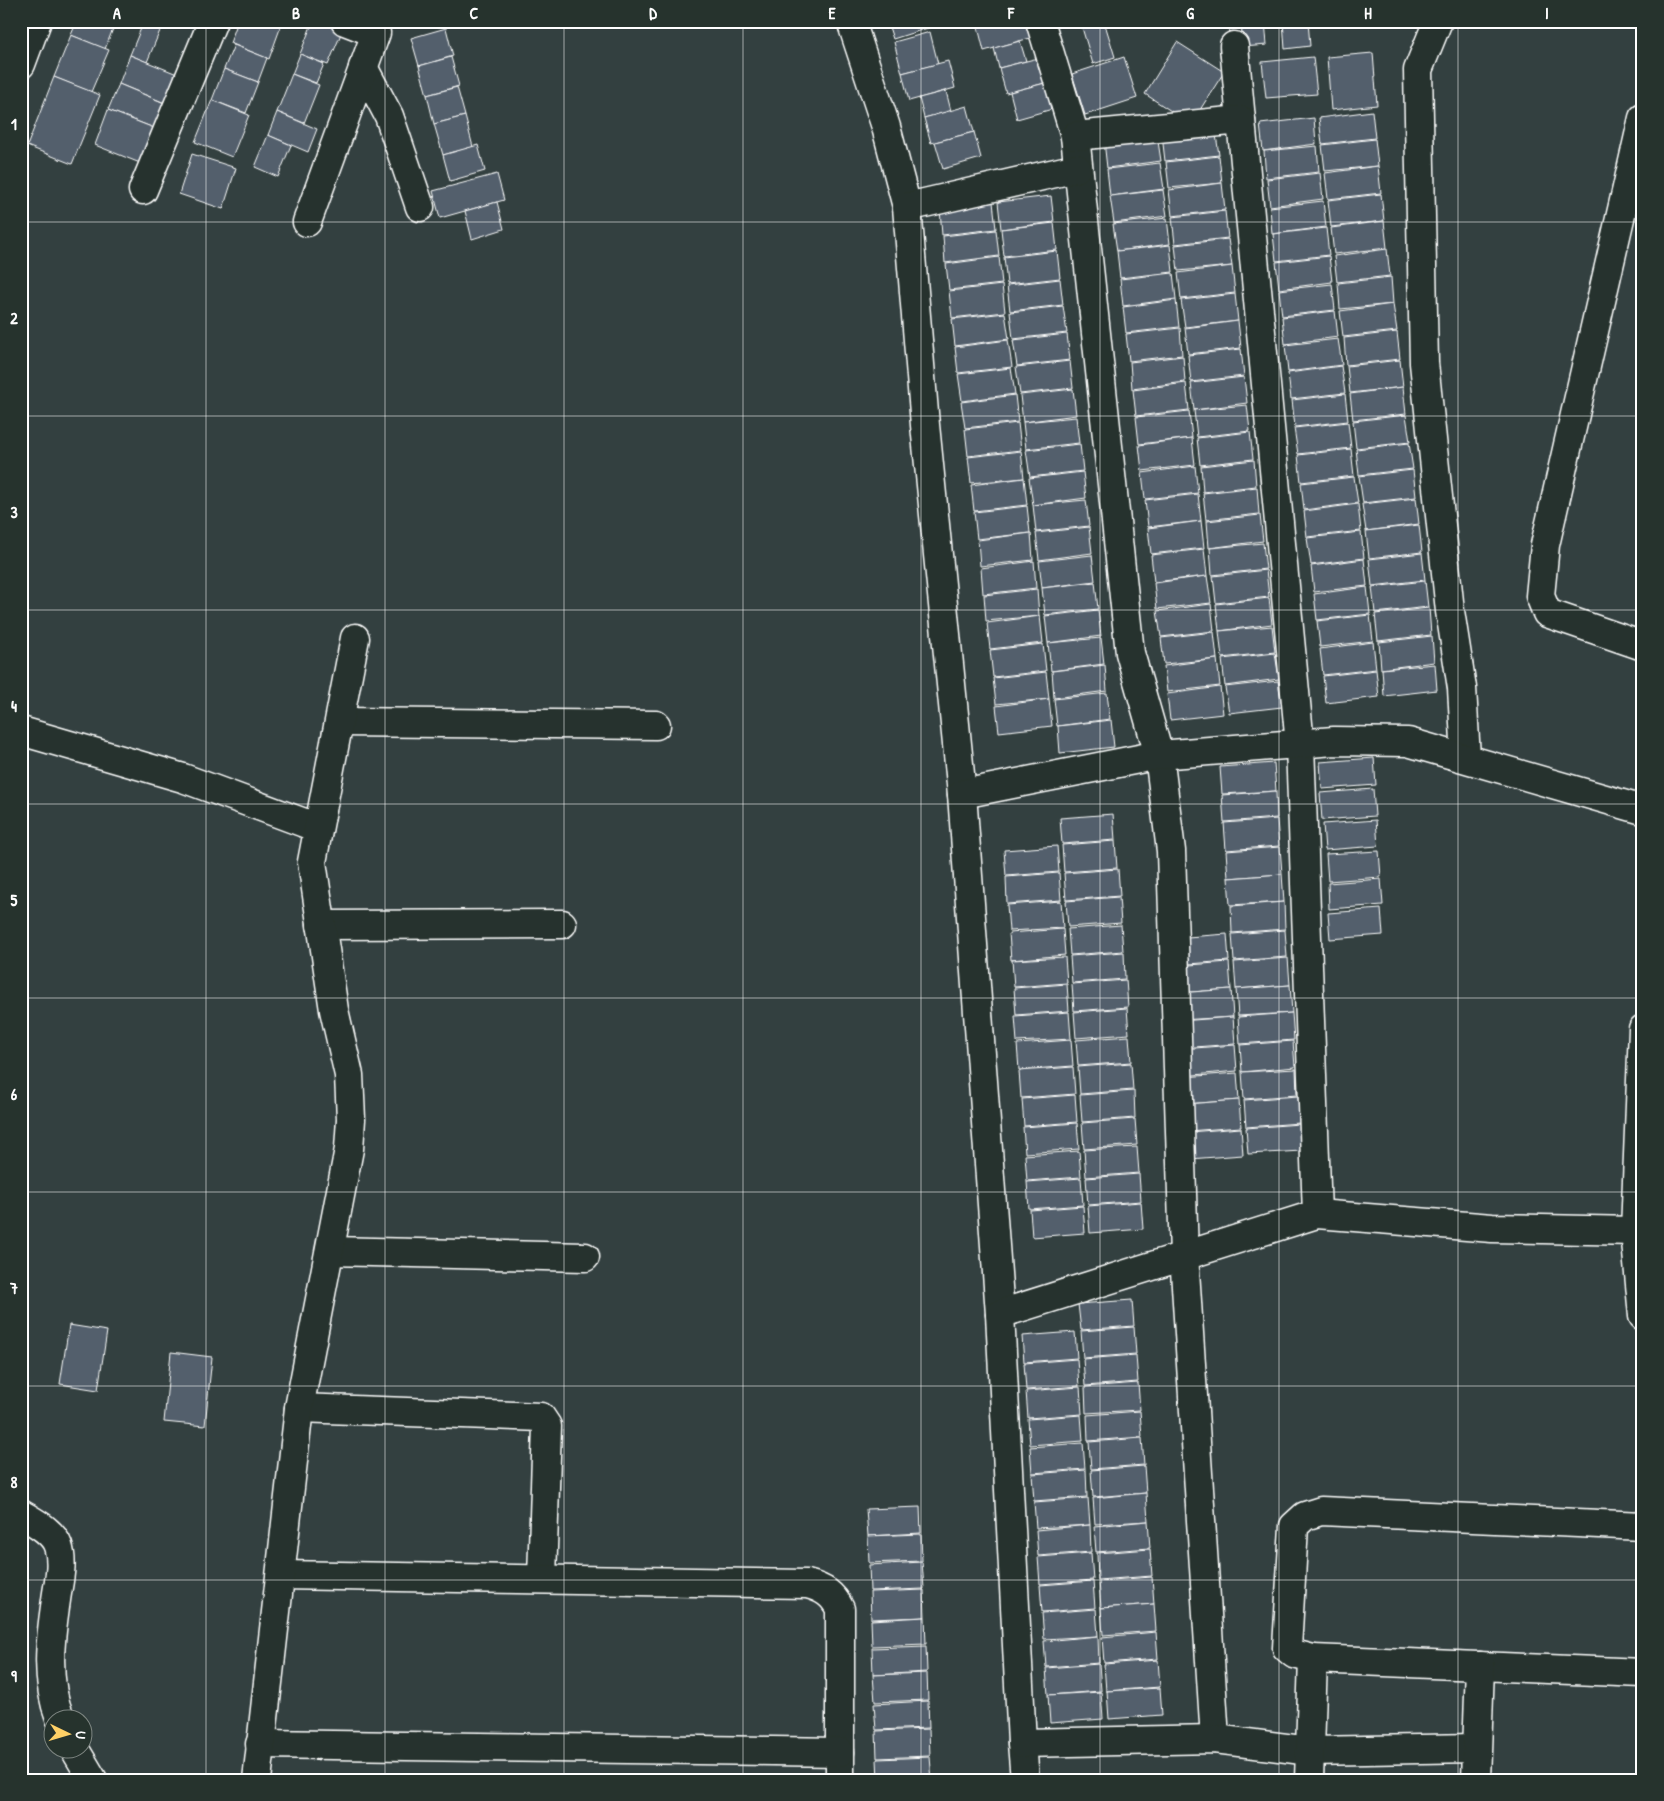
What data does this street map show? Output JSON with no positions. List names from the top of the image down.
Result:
{
  "north": "right",
  "grid": {
    "columns": [
      "A",
      "B",
      "C",
      "D",
      "E",
      "F",
      "G",
      "H",
      "I"
    ],
    "rows": [
      "1",
      "2",
      "3",
      "4",
      "5",
      "6",
      "7",
      "8",
      "9"
    ]
  }
}
